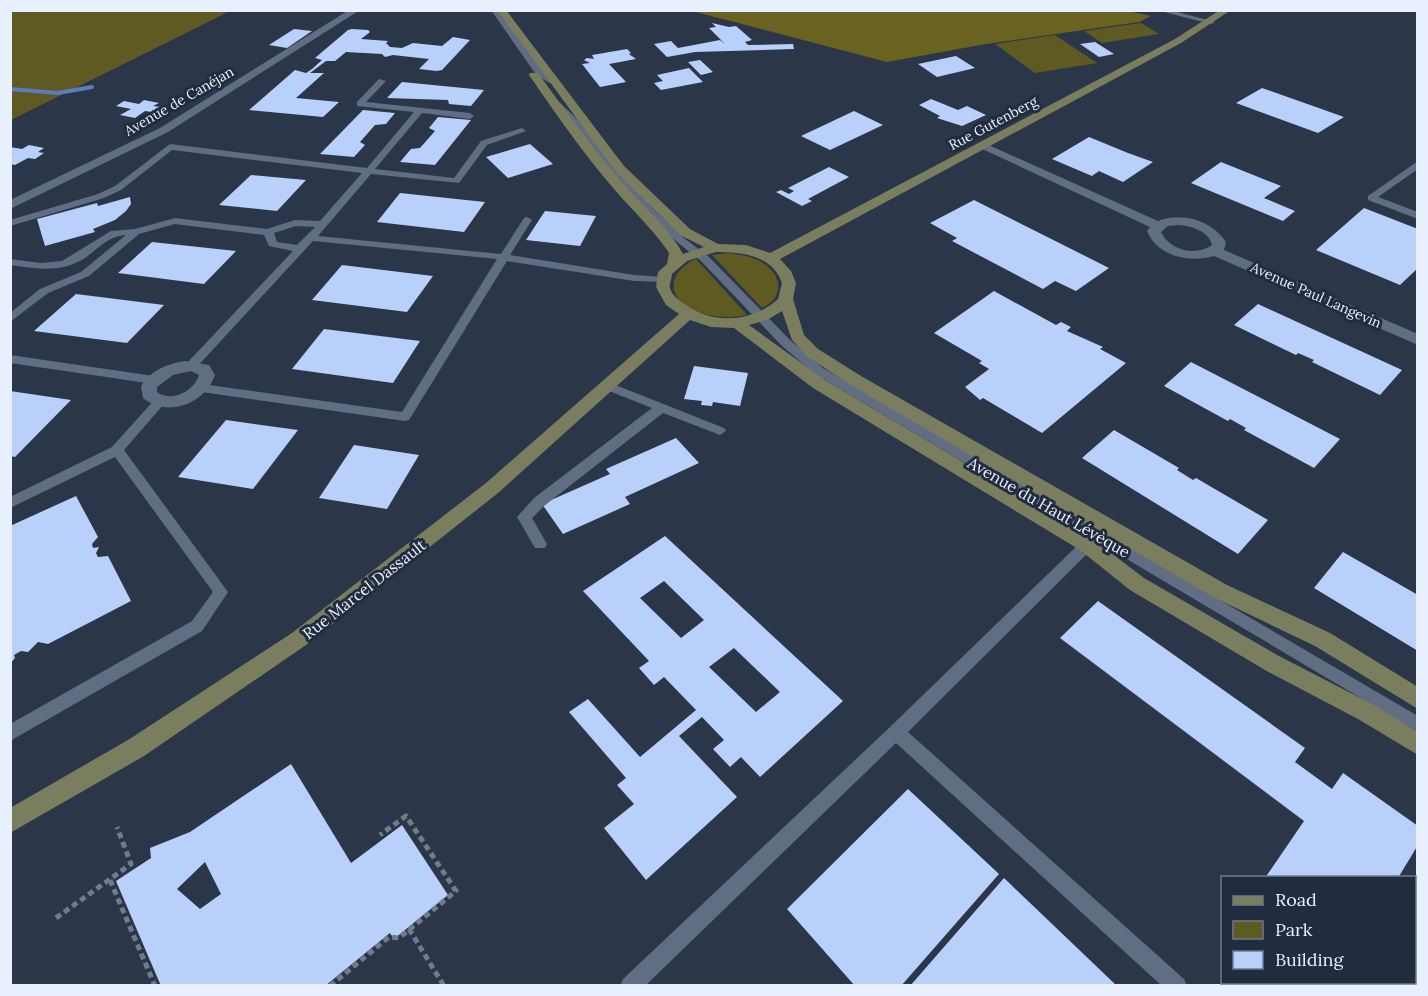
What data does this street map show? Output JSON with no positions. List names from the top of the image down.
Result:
{
  "streets": {
    "main road": ["Rue Gutenberg", "Avenue du Haut Lévèque", "Rue Marcel Dassault"],
    "street": ["Avenue de Canéjan", "Avenue Paul Langevin"]
  },
  "crossings": [
    ["Rue Gutenberg", "Avenue du Haut Lévèque"]
  ],
  "legend": ["Road", "Park", "Building"]
}
